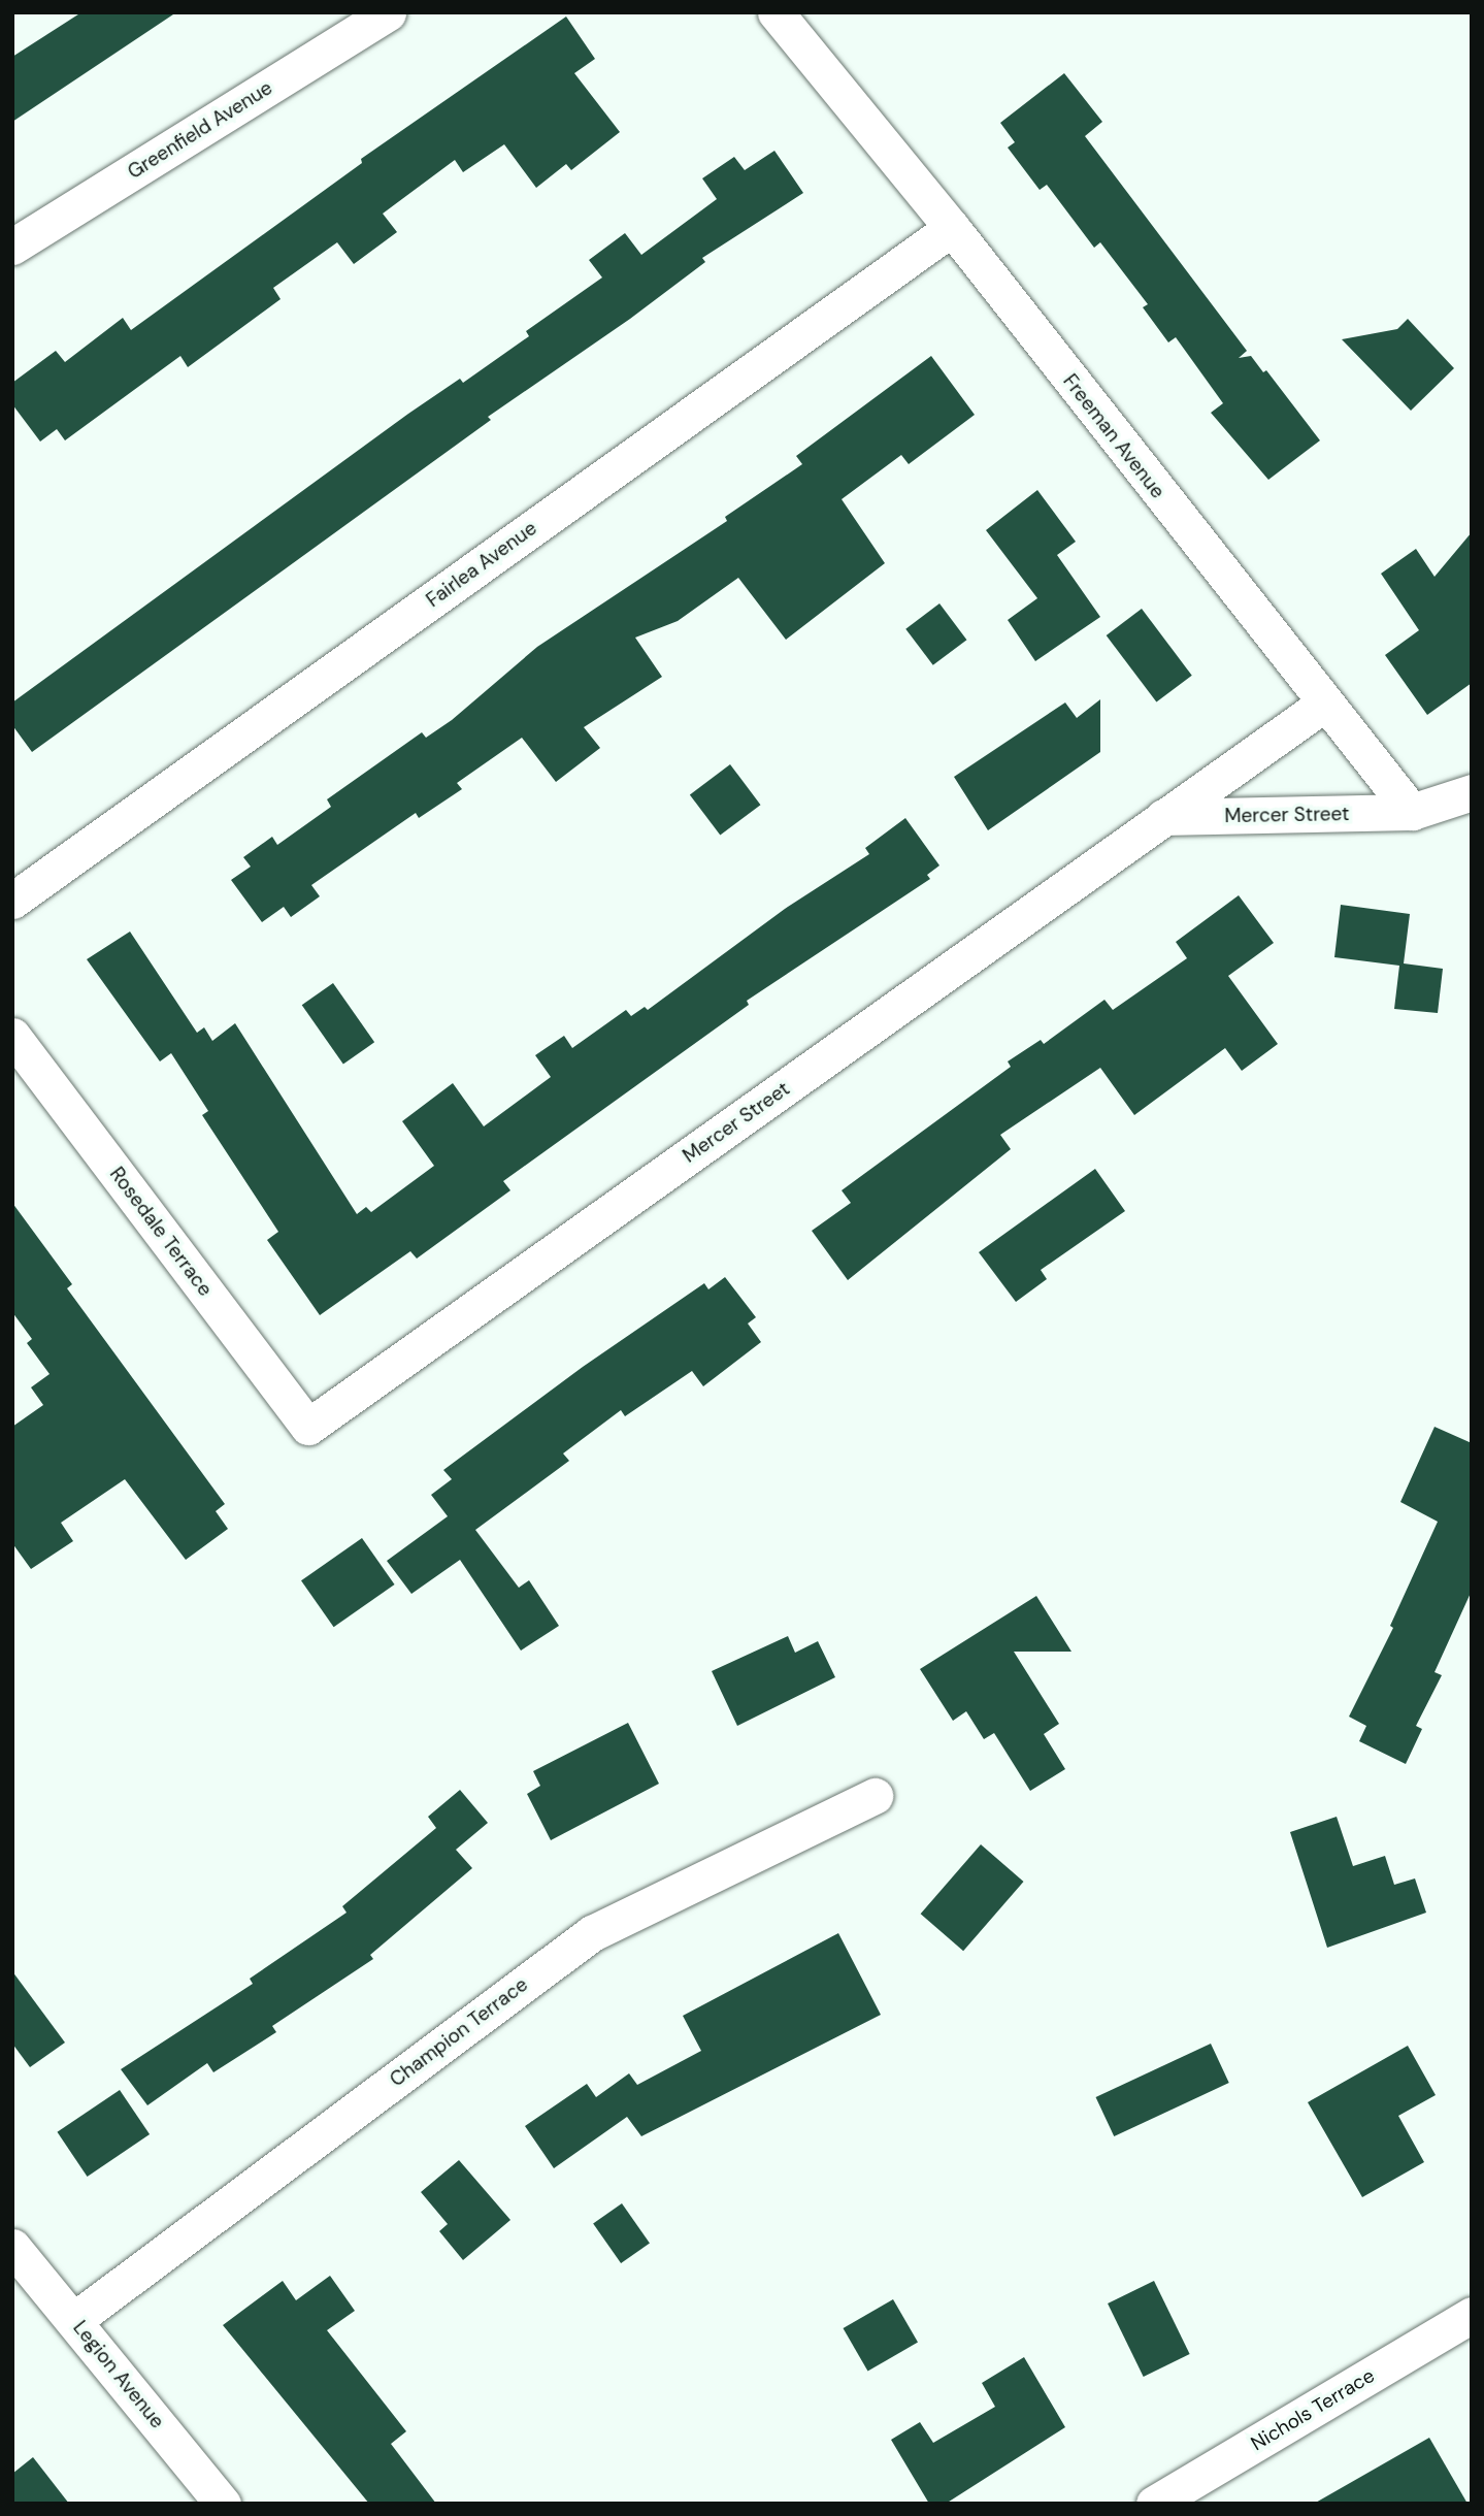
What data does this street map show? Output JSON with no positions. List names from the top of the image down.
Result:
{
  "streets": {
    "street": [
      "Greenfield Avenue",
      "Freeman Avenue",
      "Fairlea Avenue",
      "Mercer Street",
      "Rosedale Terrace",
      "Champion Terrace",
      "Legion Avenue",
      "Nichols Terrace"
    ]
  },
  "crossings": [
    ["Freeman Avenue", "Fairlea Avenue"],
    ["Freeman Avenue", "Mercer Street"],
    ["Mercer Street", "Rosedale Terrace"],
    ["Champion Terrace", "Legion Avenue"]
  ]
}
